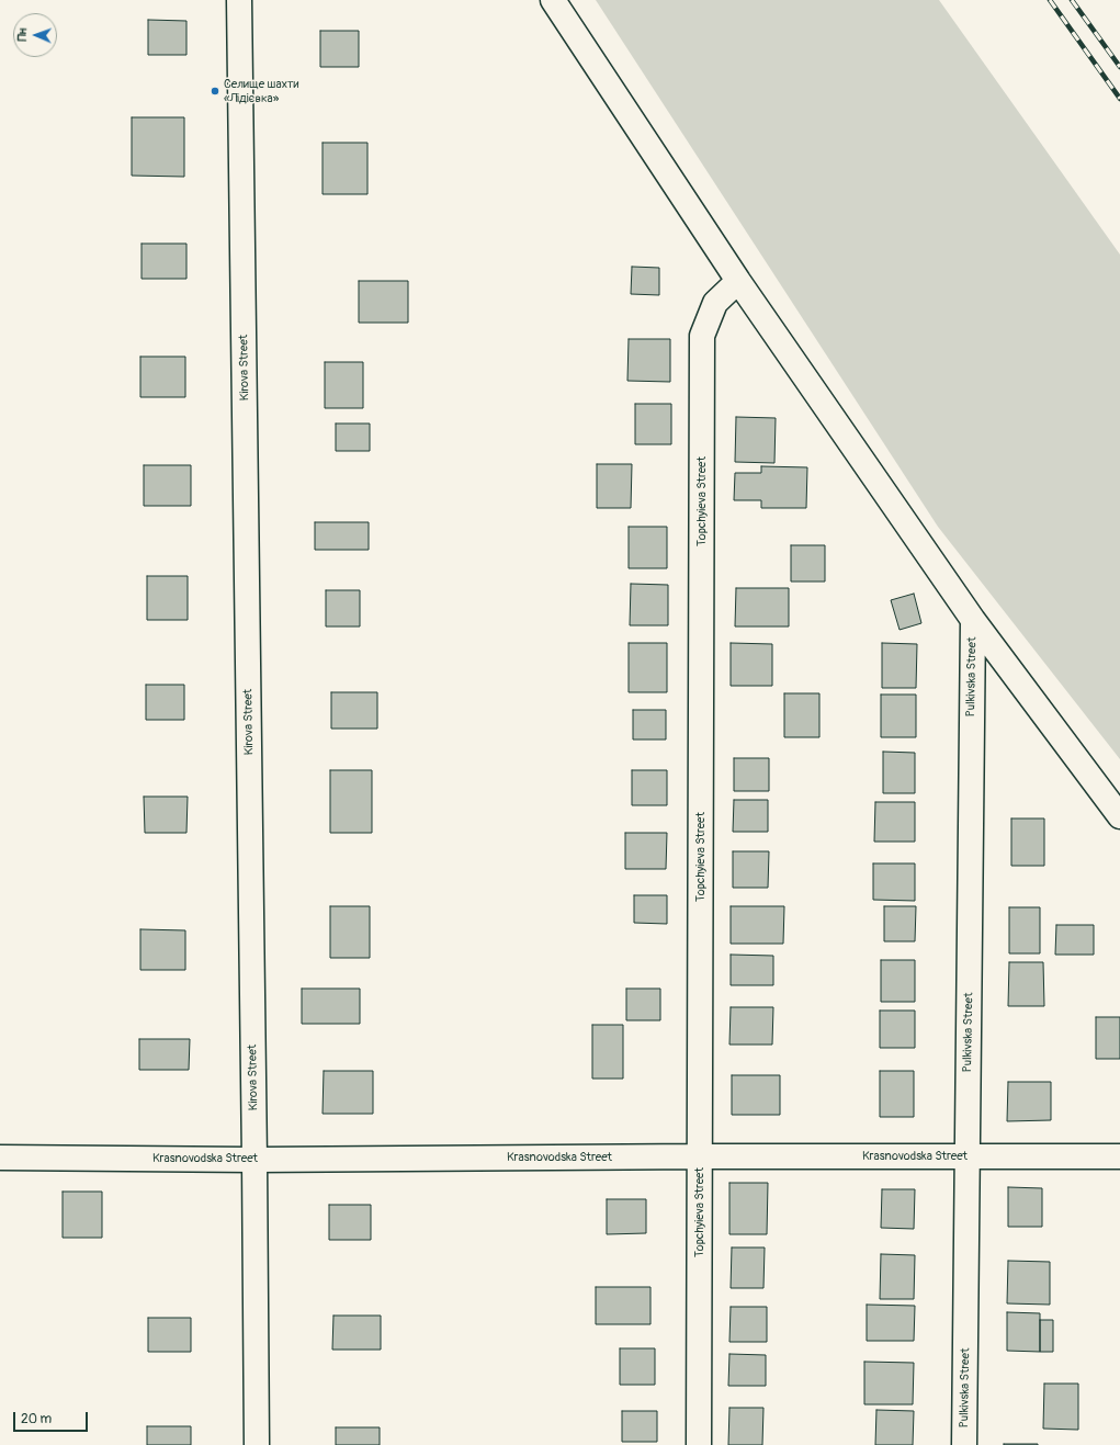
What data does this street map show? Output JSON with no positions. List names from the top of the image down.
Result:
{
  "streets": {
    "street": [
      "Kirova Street",
      "Topchyieva Street",
      "Pulkivska Street",
      "Krasnovodska Street"
    ]
  },
  "crossings": [
    ["Kirova Street", "Krasnovodska Street"],
    ["Topchyieva Street", "Krasnovodska Street"],
    ["Pulkivska Street", "Krasnovodska Street"]
  ],
  "places": ["Селище шахти «Лідієвка»"],
  "scale_bar": "20 m",
  "north": "left"
}
